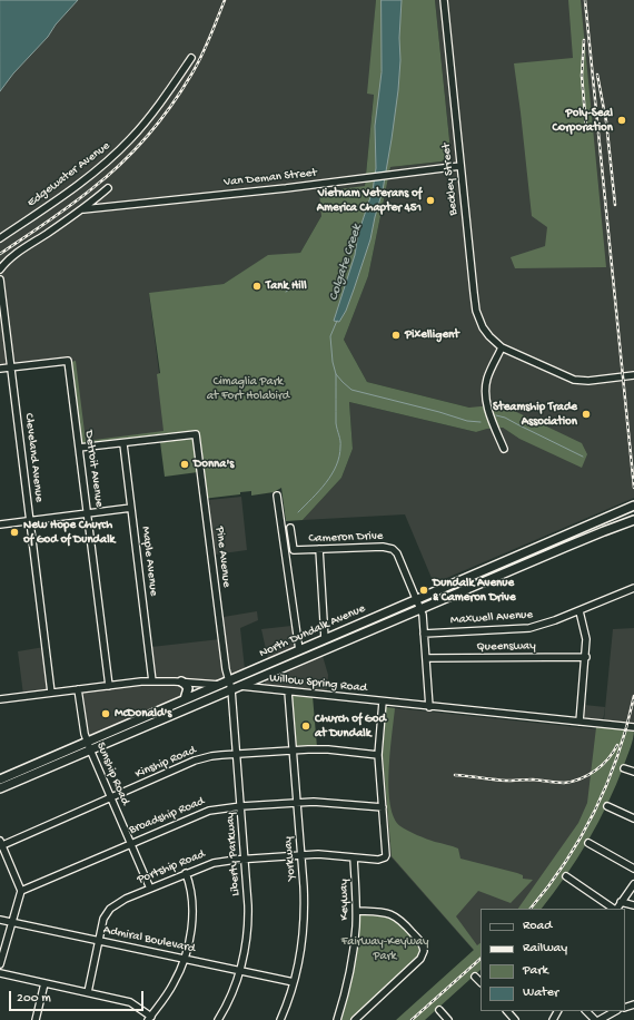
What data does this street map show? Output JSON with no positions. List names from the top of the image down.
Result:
{
  "streets": {
    "main road": ["North Dundalk Avenue"],
    "street": [
      "Edgewater Avenue",
      "Van Deman Street",
      "Beckley Street",
      "Cleveland Avenue",
      "Detroit Avenue",
      "Cameron Drive",
      "Pine Avenue",
      "Maple Avenue",
      "Maxwell Avenue",
      "Queensway",
      "Willow Spring Road",
      "Kinship Road",
      "Sunship Road",
      "Broadship Road",
      "Liberty Parkway",
      "Yorkway",
      "Portship Road",
      "Keyway",
      "Admiral Boulevard"
    ]
  },
  "crossings": [
    ["Van Deman Street", "Beckley Street"],
    ["Cleveland Avenue", "Detroit Avenue"],
    ["Cameron Drive", "North Dundalk Avenue"],
    ["Pine Avenue", "Maple Avenue"],
    ["Pine Avenue", "North Dundalk Avenue"],
    ["Pine Avenue", "Willow Spring Road"],
    ["Pine Avenue", "Liberty Parkway"],
    ["North Dundalk Avenue", "Willow Spring Road"],
    ["North Dundalk Avenue", "Sunship Road"],
    ["North Dundalk Avenue", "Liberty Parkway"],
    ["Willow Spring Road", "Liberty Parkway"],
    ["Willow Spring Road", "Yorkway"],
    ["Kinship Road", "Sunship Road"],
    ["Kinship Road", "Liberty Parkway"],
    ["Kinship Road", "Yorkway"],
    ["Sunship Road", "Broadship Road"],
    ["Sunship Road", "Portship Road"],
    ["Broadship Road", "Liberty Parkway"],
    ["Broadship Road", "Yorkway"],
    ["Broadship Road", "Portship Road"],
    ["Liberty Parkway", "Portship Road"],
    ["Liberty Parkway", "Admiral Boulevard"],
    ["Yorkway", "Portship Road"],
    ["Yorkway", "Admiral Boulevard"],
    ["Portship Road", "Keyway"],
    ["Portship Road", "Admiral Boulevard"]
  ],
  "water": ["Colgate Creek"],
  "parks": ["Cimaglia Park at Fort Holabird", "Fairway-Keyway Park"],
  "places": [
    "Poly-Seal Corporation",
    "Vietnam Veterans of America Chapter 451",
    "Tank Hill",
    "Pixelligent",
    "Steamship Trade Association",
    "Donna's",
    "New Hope Church of God of Dundalk",
    "Dundalk Avenue & Cameron Drive",
    "McDonald's",
    "Church of God at Dundalk"
  ],
  "legend": [
    "Road",
    "Railway",
    "Park",
    "Water"
  ],
  "scale_bar": "200 m"
}
